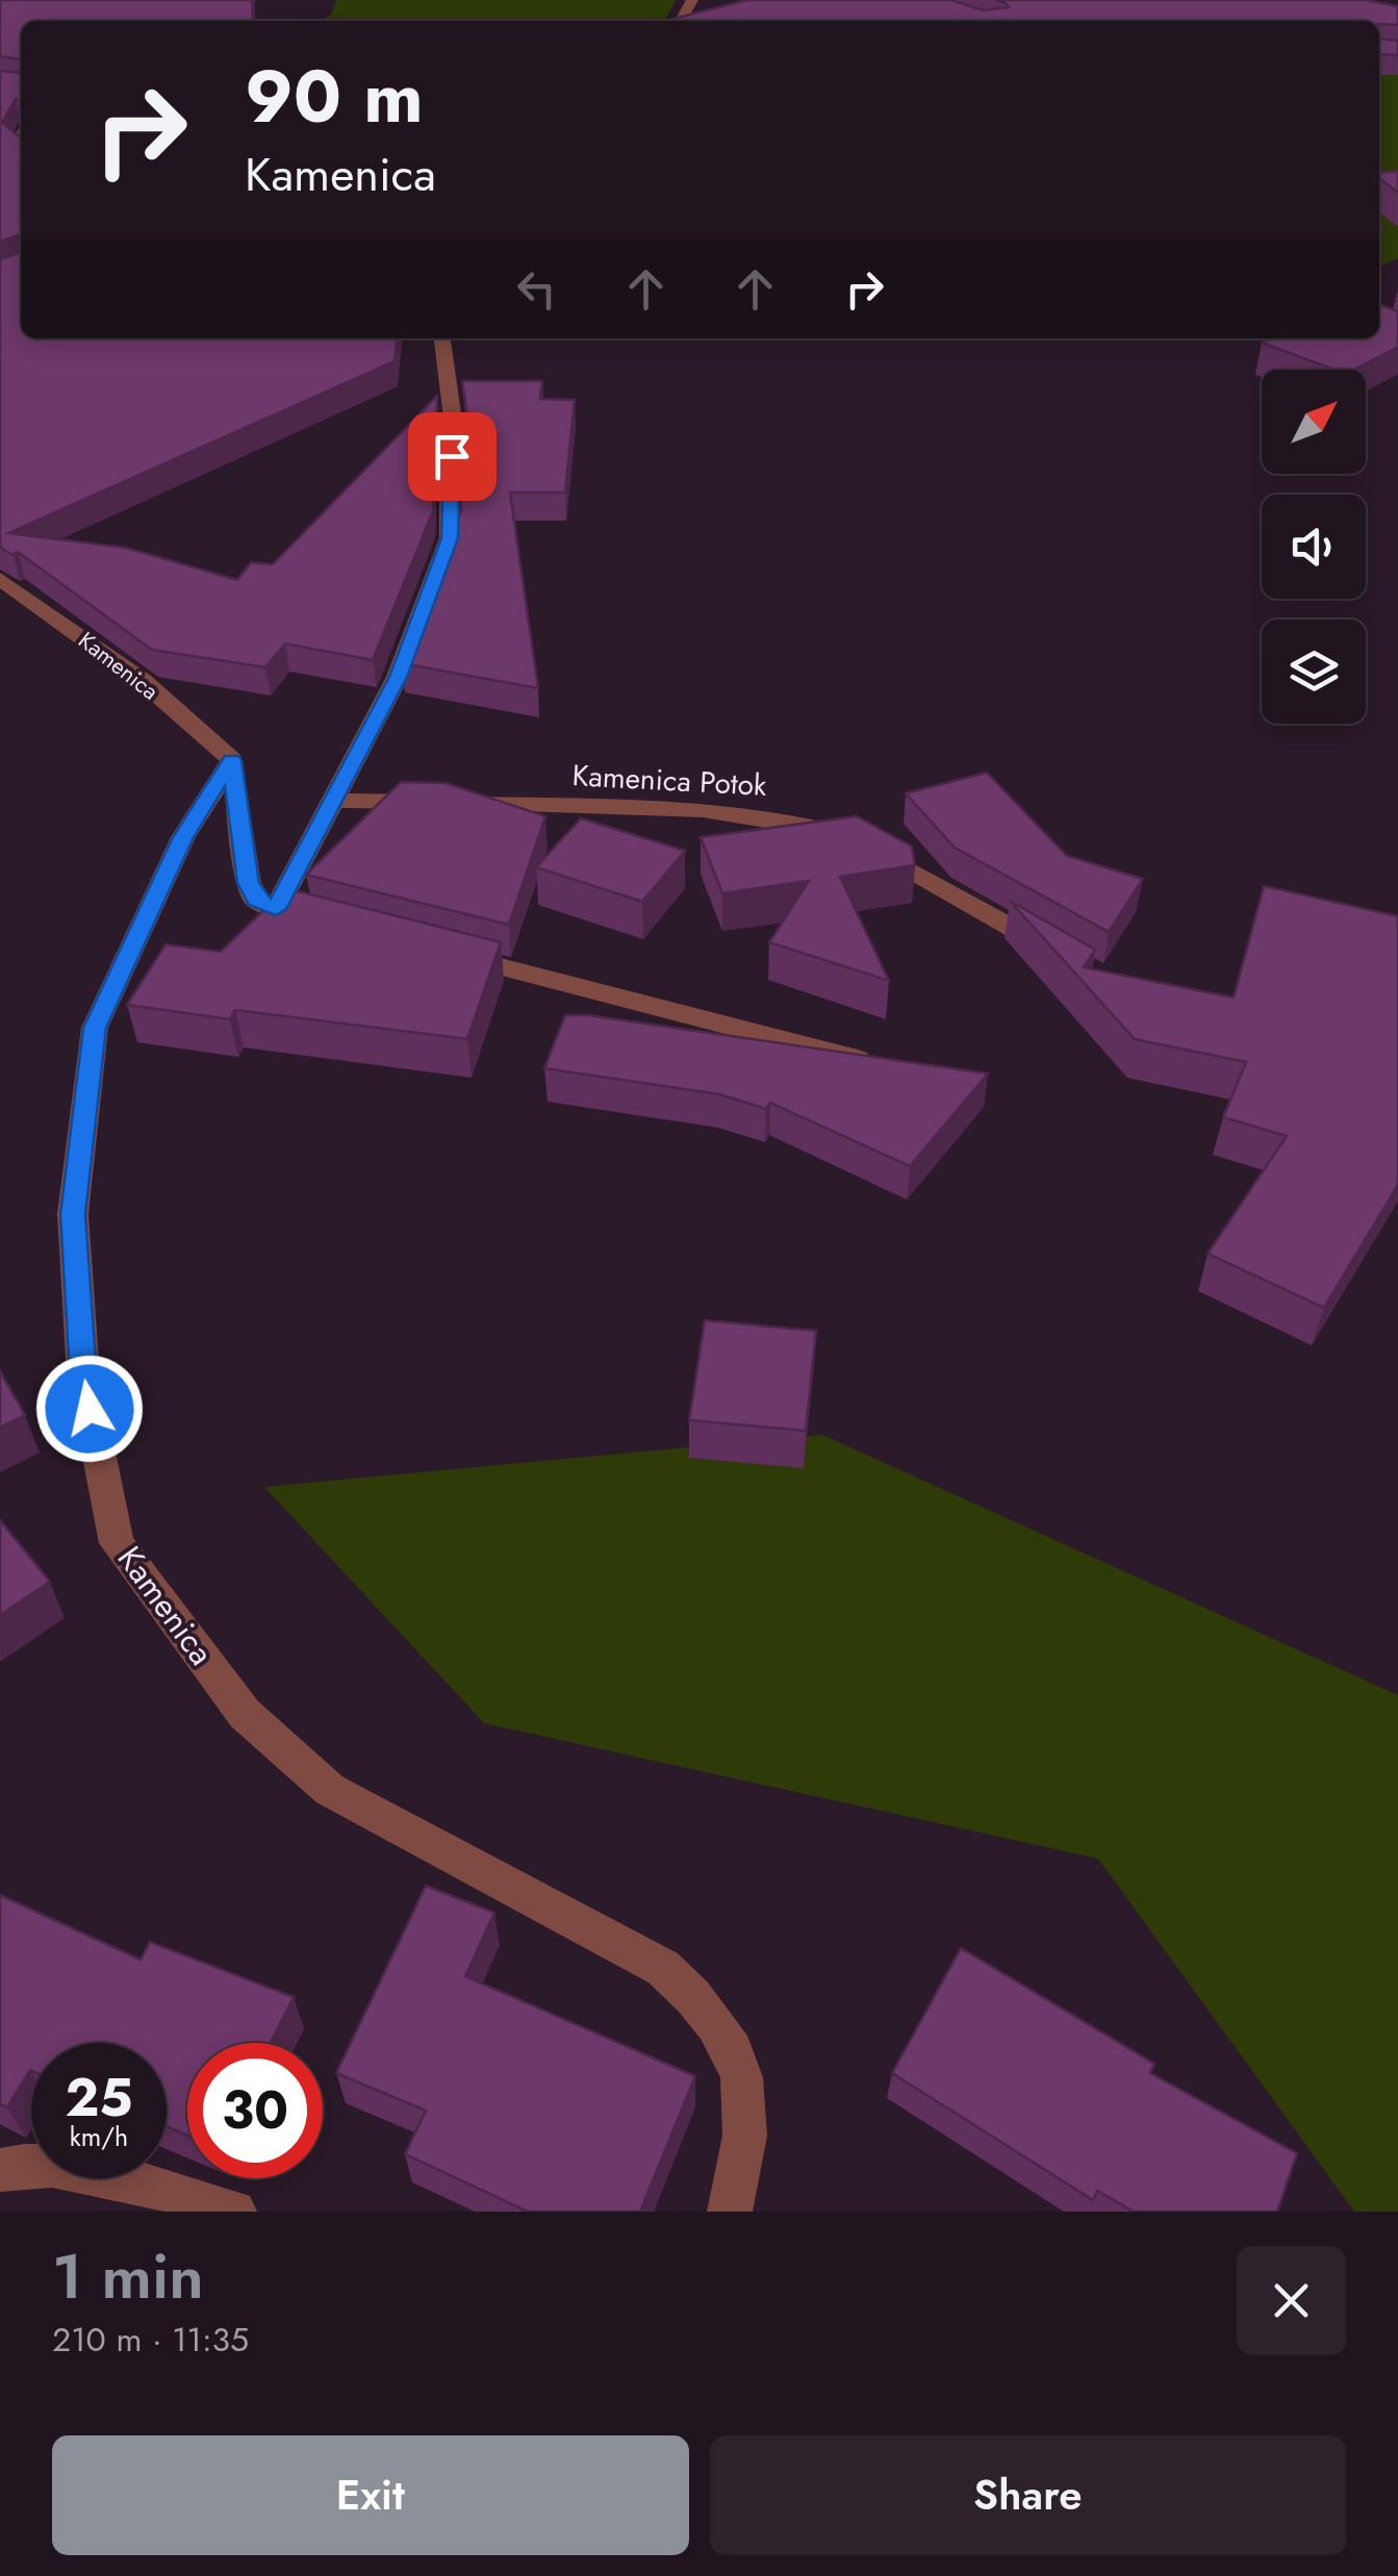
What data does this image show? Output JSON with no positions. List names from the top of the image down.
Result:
{
  "streets": {
    "street": ["Kamenica", "Kamenica Potok"]
  },
  "north": "top right",
  "page": {
    "turn": ["90 m", "Kamenica"],
    "speed": "25 km/h",
    "limit": "30",
    "heading": ["1 min", "210 m · 11:35"],
    "buttons": ["Exit", "Share"]
  }
}
